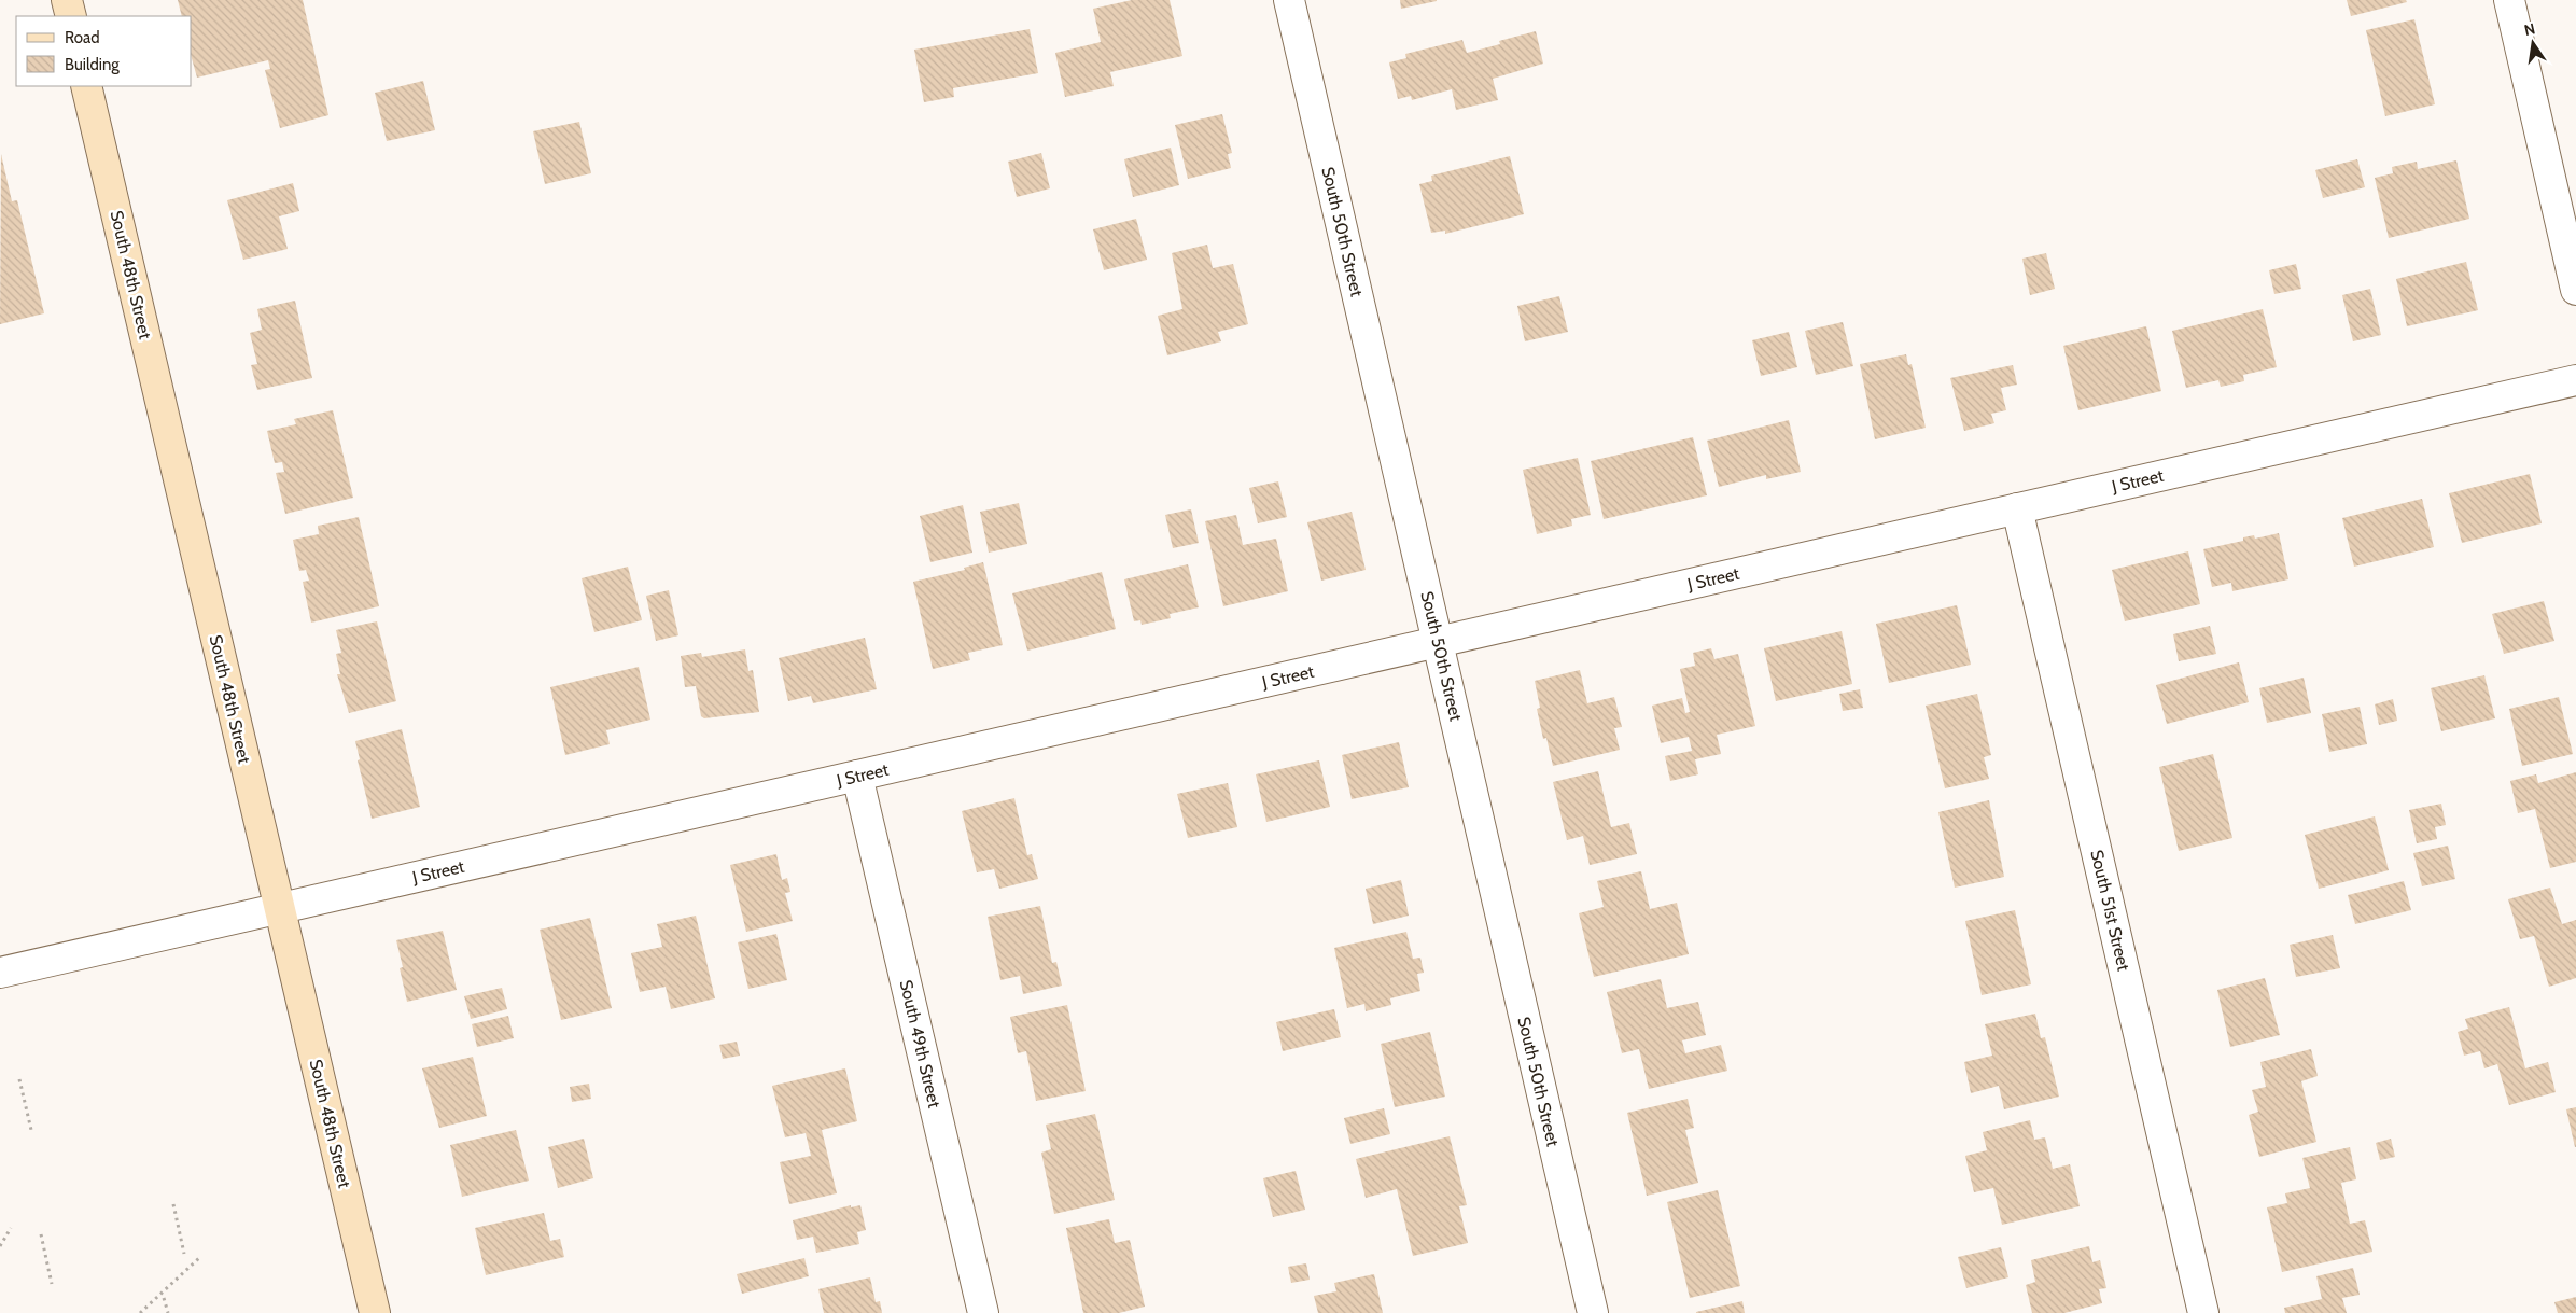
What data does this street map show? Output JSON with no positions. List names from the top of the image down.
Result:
{
  "streets": {
    "main road": ["South 48th Street"],
    "street": [
      "South 50th Street",
      "J Street",
      "South 51st Street",
      "South 49th Street"
    ]
  },
  "crossings": [
    ["South 50th Street", "J Street"],
    ["South 48th Street", "J Street"],
    ["J Street", "South 51st Street"],
    ["J Street", "South 49th Street"]
  ],
  "legend": ["Road", "Building"],
  "north": "top"
}
